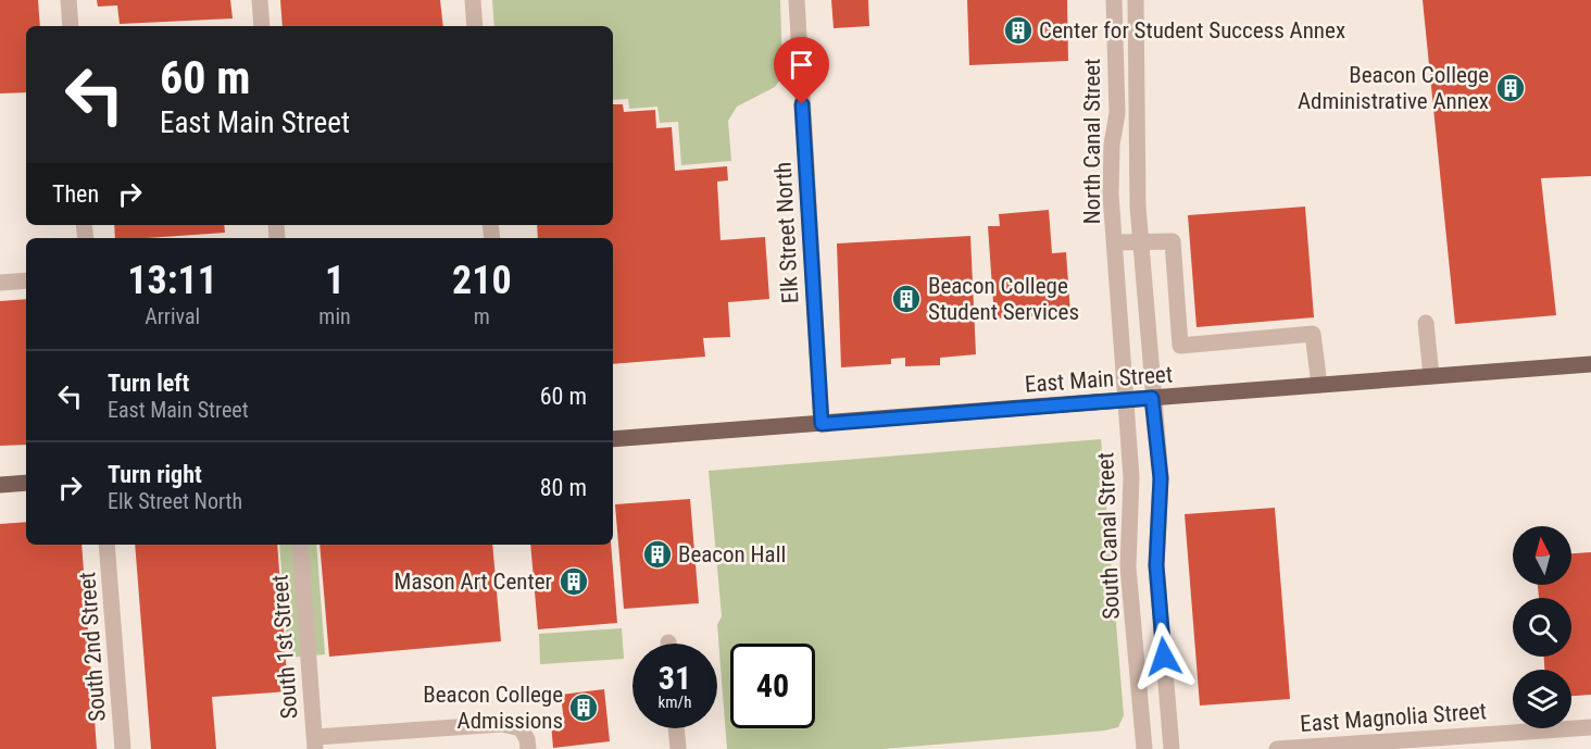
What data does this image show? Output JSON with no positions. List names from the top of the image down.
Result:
{
  "streets": {
    "main road": ["East Main Street"],
    "street": [
      "North Canal Street",
      "Elk Street North",
      "South Canal Street",
      "South 2nd Street",
      "South 1st Street",
      "East Magnolia Street"
    ]
  },
  "crossings": [
    ["North Canal Street", "East Main Street"],
    ["North Canal Street", "South Canal Street"],
    ["Elk Street North", "East Main Street"],
    ["East Main Street", "South Canal Street"]
  ],
  "places": {
    "building": [
      "Center for Student Success Annex",
      "Beacon College Administrative Annex",
      "Beacon College Student Services",
      "Beacon Hall",
      "Mason Art Center",
      "Beacon College Admissions"
    ]
  },
  "north": "top",
  "page": {
    "turn": ["60 m", "East Main Street"],
    "then": "Then",
    "eta": [
      "13:11",
      "Arrival",
      "1",
      "min",
      "210",
      "m"
    ],
    "list": [
      {
        "name": "Turn left",
        "note": "East Main Street",
        "value": "60 m"
      },
      {
        "name": "Turn right",
        "note": "Elk Street North",
        "value": "80 m"
      }
    ],
    "speed": "31 km/h",
    "limit": "40"
  }
}
